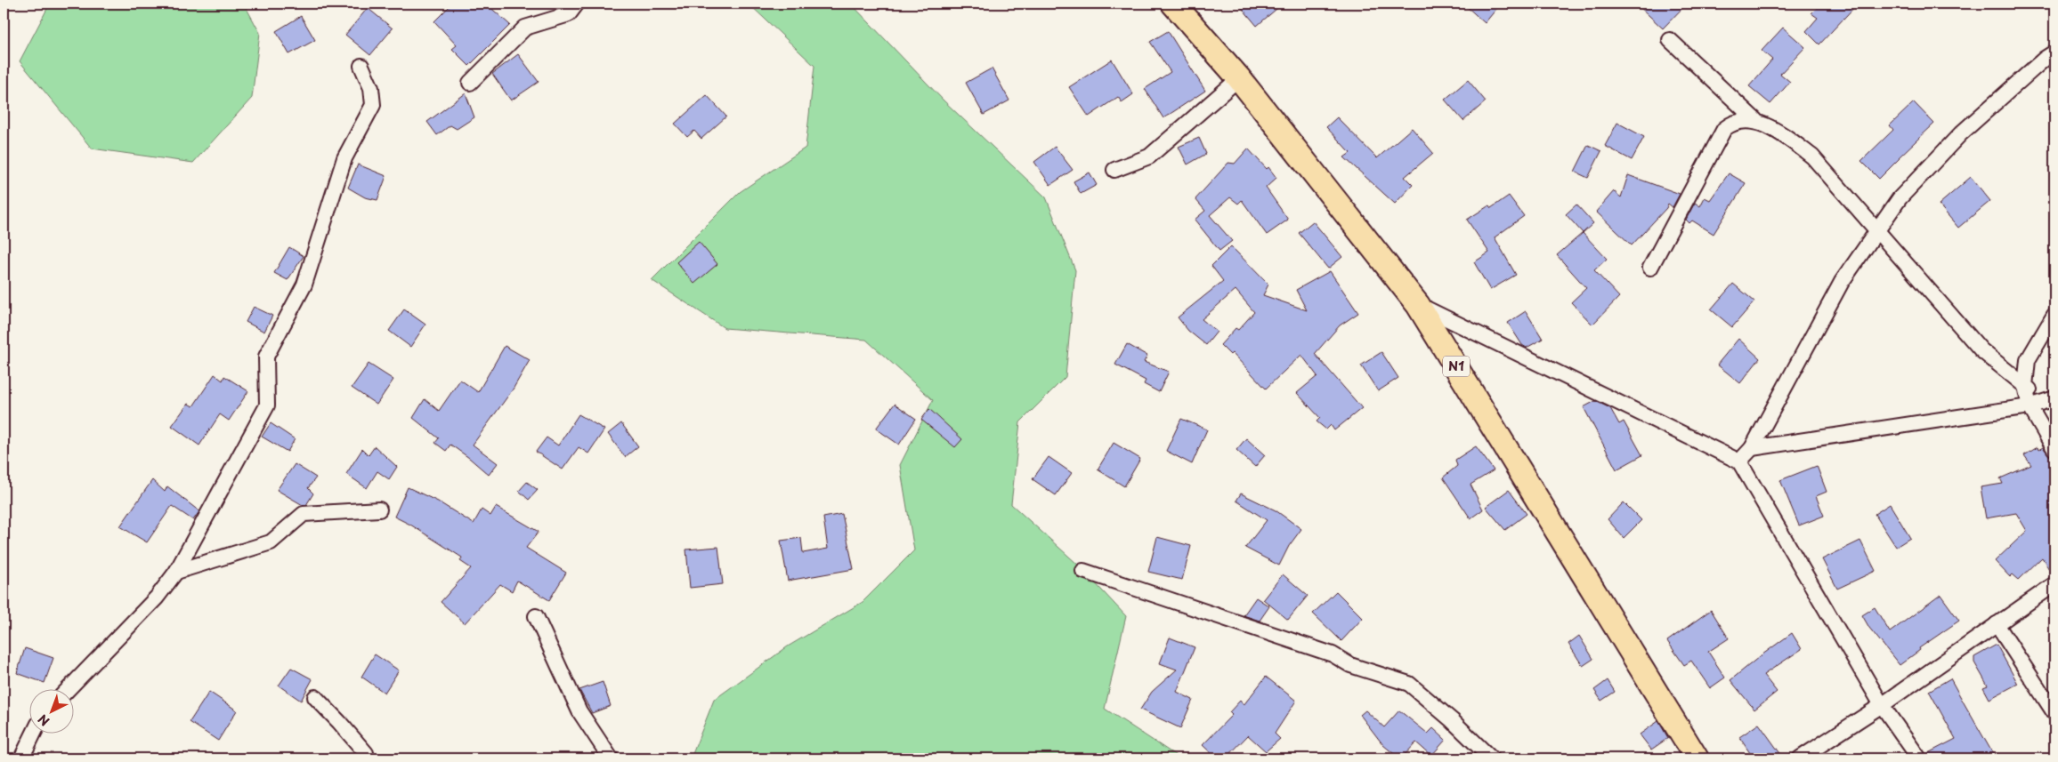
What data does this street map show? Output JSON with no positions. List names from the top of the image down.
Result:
{
  "streets": {
    "highway": ["N1"]
  },
  "north": "bottom left"
}
